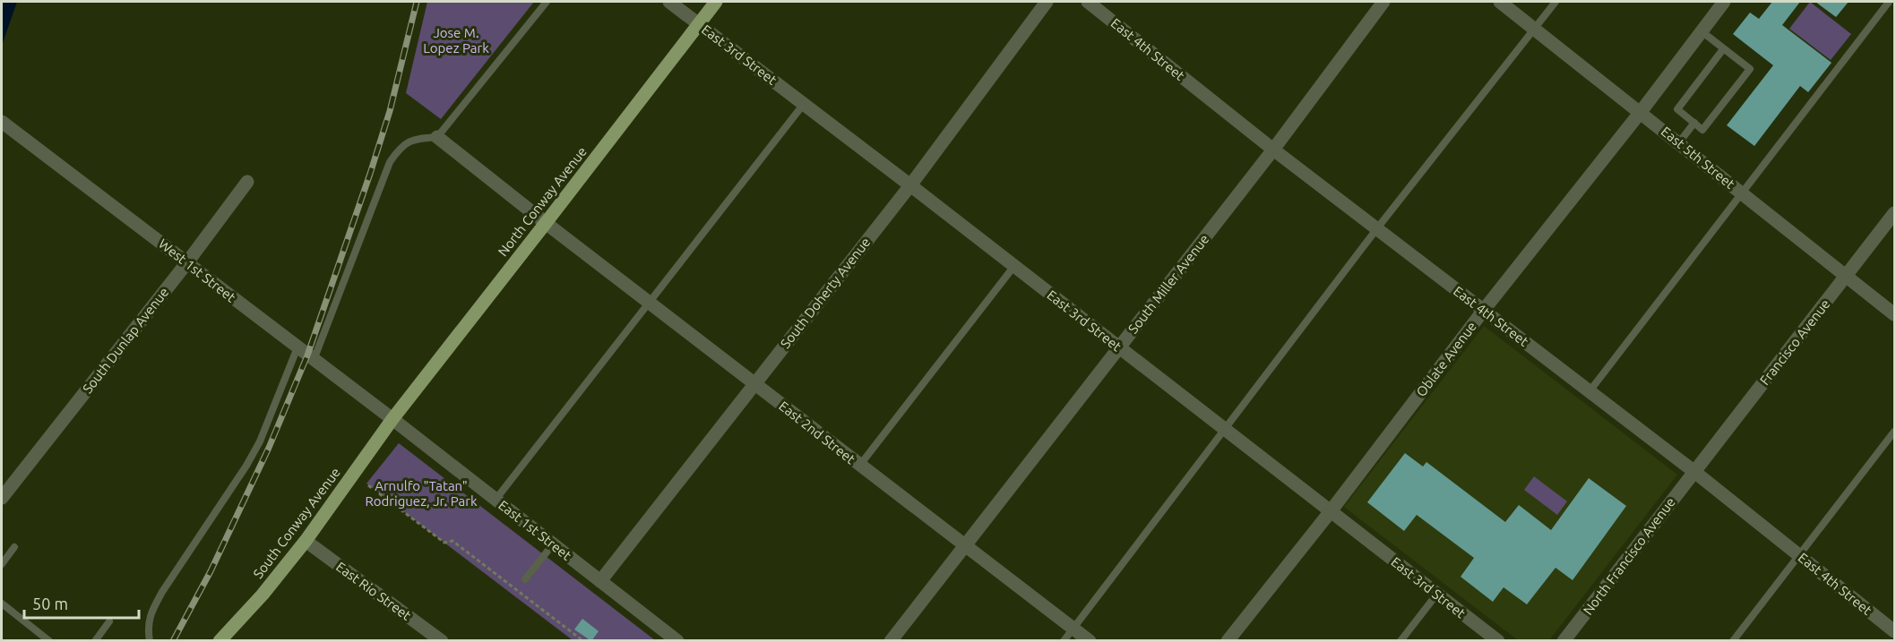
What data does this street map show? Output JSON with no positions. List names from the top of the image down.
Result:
{
  "streets": {
    "main road": ["North Conway Avenue", "South Conway Avenue"],
    "street": [
      "East 4th Street",
      "East 3rd Street",
      "East 5th Street",
      "West 1st Street",
      "South Miller Avenue",
      "South Doherty Avenue",
      "South Dunlap Avenue",
      "Francisco Avenue",
      "Oblate Avenue",
      "East 2nd Street",
      "East 1st Street",
      "North Francisco Avenue",
      "East Rio Street"
    ]
  },
  "crossings": [
    ["East 4th Street", "South Miller Avenue"],
    ["East 4th Street", "Francisco Avenue"],
    ["East 4th Street", "Oblate Avenue"],
    ["East 4th Street", "North Francisco Avenue"],
    ["East 3rd Street", "North Conway Avenue"],
    ["East 3rd Street", "South Miller Avenue"],
    ["East 3rd Street", "South Doherty Avenue"],
    ["East 3rd Street", "Oblate Avenue"],
    ["East 5th Street", "Francisco Avenue"],
    ["East 5th Street", "Oblate Avenue"],
    ["North Conway Avenue", "West 1st Street"],
    ["North Conway Avenue", "East 2nd Street"],
    ["North Conway Avenue", "South Conway Avenue"],
    ["North Conway Avenue", "East 1st Street"],
    ["West 1st Street", "South Dunlap Avenue"],
    ["West 1st Street", "South Conway Avenue"],
    ["West 1st Street", "East 1st Street"],
    ["South Miller Avenue", "East 2nd Street"],
    ["South Doherty Avenue", "East 2nd Street"],
    ["South Doherty Avenue", "East 1st Street"],
    ["Francisco Avenue", "North Francisco Avenue"],
    ["South Conway Avenue", "East 1st Street"],
    ["South Conway Avenue", "East Rio Street"]
  ],
  "parks": ["Jose M. Lopez Park", "Arnulfo \"Tatan\" Rodriguez, Jr. Park"],
  "scale_bar": "50 m"
}
